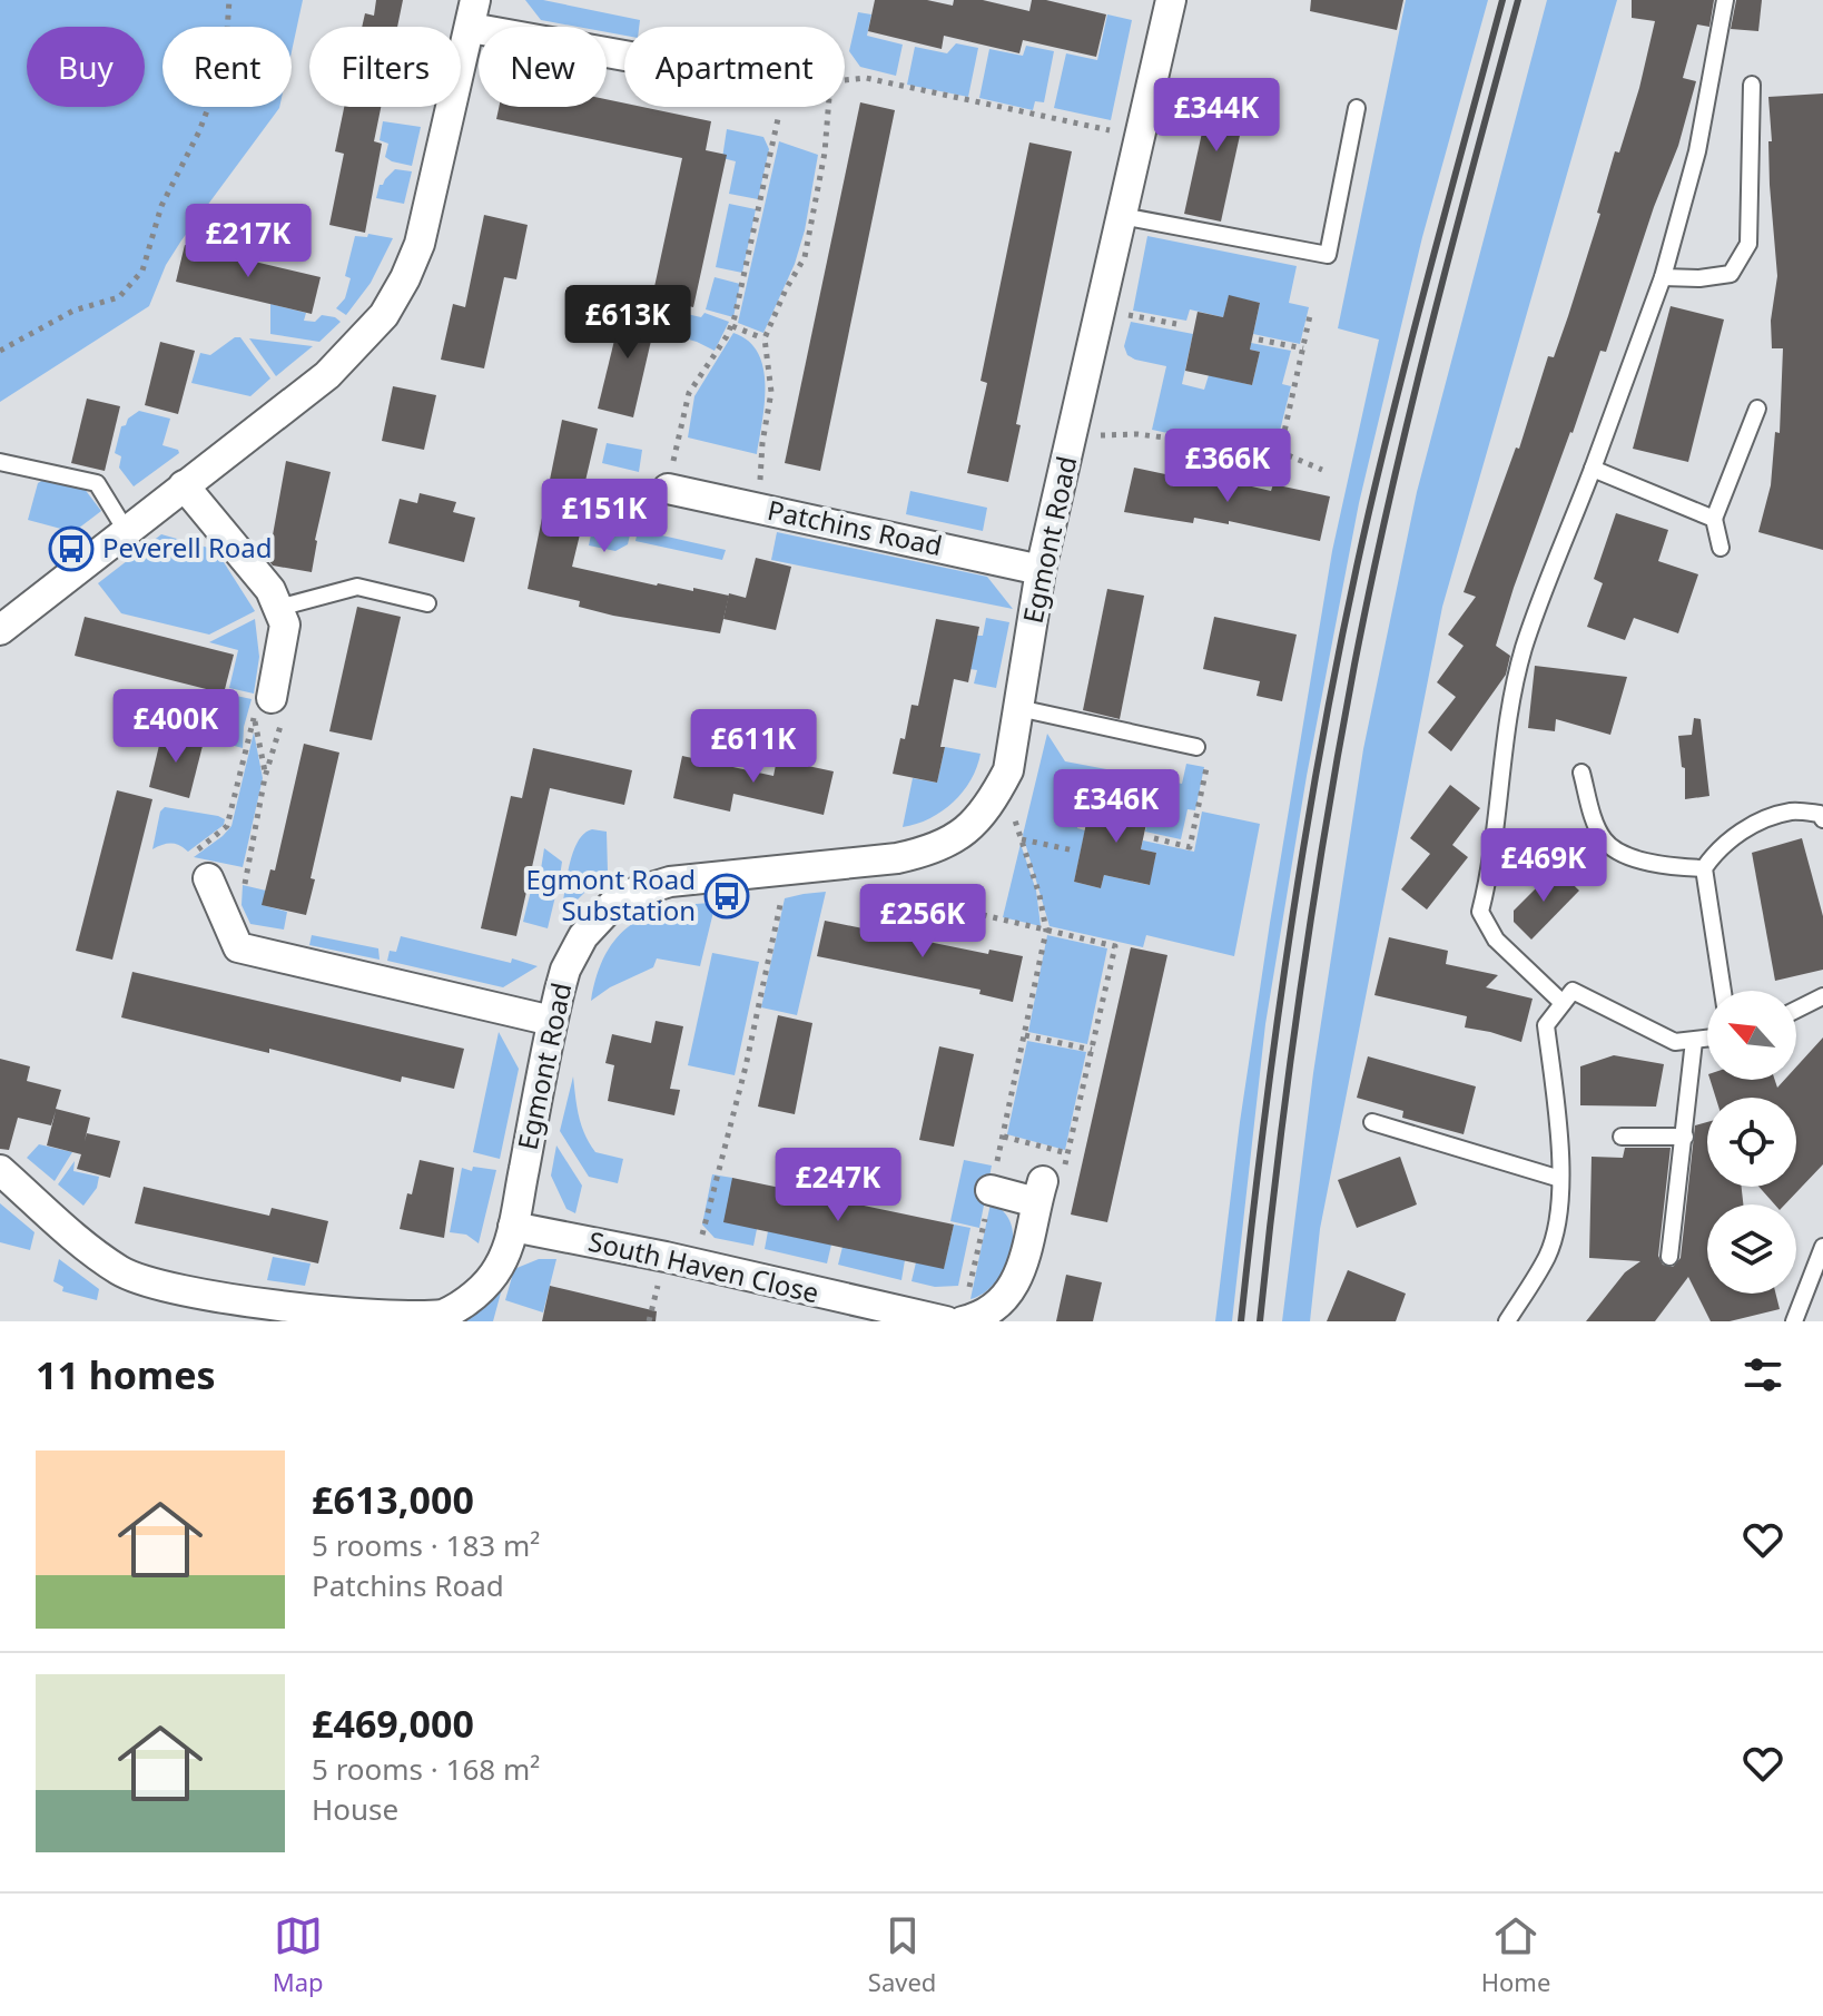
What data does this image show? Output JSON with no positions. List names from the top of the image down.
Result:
{
  "streets": {
    "street": ["Patchins Road", "Egmont Road", "South Haven Close"]
  },
  "crossings": [
    ["Patchins Road", "Egmont Road"],
    ["Egmont Road", "South Haven Close"]
  ],
  "places": {
    "bus stop": ["Peverell Road", "Egmont Road Substation"]
  },
  "north": "top left",
  "page": {
    "chip": [
      "Buy",
      "Rent",
      "Filters",
      "New",
      "Apartment"
    ],
    "price": [
      "£344K",
      "£217K",
      "£613K",
      "£366K",
      "£151K",
      "£400K",
      "£611K",
      "£346K",
      "£469K",
      "£256K",
      "£247K"
    ],
    "heading": "11 homes",
    "list": [
      {
        "name": "£613,000",
        "note": "5 rooms · 183 m² · Patchins Road"
      },
      {
        "name": "£469,000",
        "note": "5 rooms · 168 m² · House"
      }
    ],
    "tabs": ["Map", "Saved", "Home"]
  }
}
